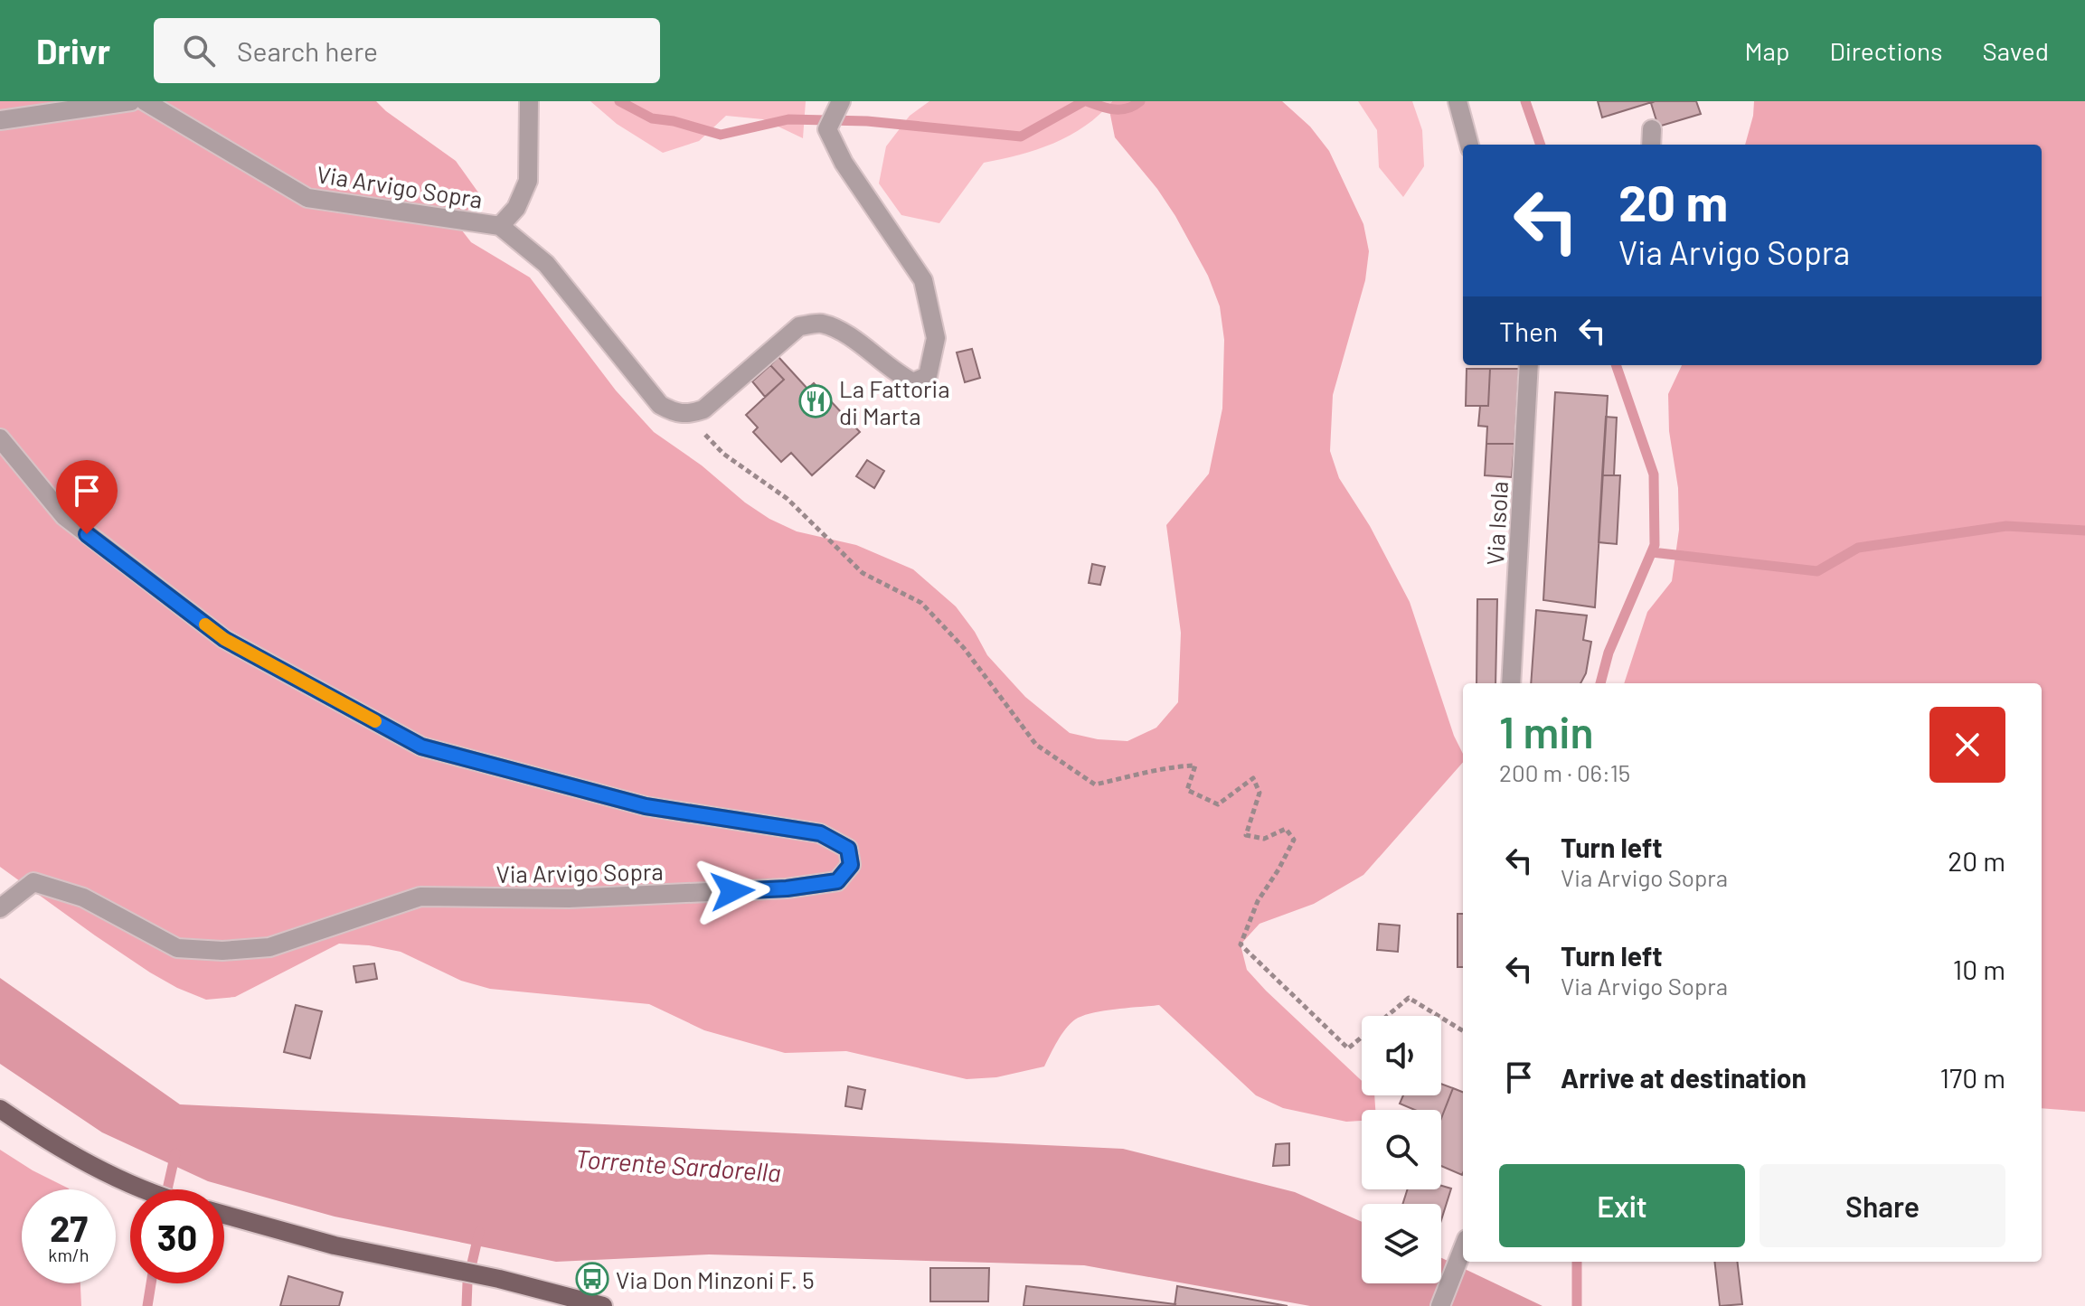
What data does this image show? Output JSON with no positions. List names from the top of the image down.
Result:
{
  "streets": {
    "street": ["Via Arvigo Sopra", "Via Isola"]
  },
  "water": ["Torrente Sardorella"],
  "places": {
    "restaurant": ["La Fattoria di Marta"],
    "bus stop": ["Via Don Minzoni F. 5"]
  },
  "page": {
    "header": "Drivr",
    "search": "Search here",
    "nav": ["Map", "Directions", "Saved"],
    "turn": ["20 m", "Via Arvigo Sopra"],
    "then": "Then",
    "heading": ["1 min", "200 m · 06:15"],
    "list": [
      {
        "name": "Turn left",
        "note": "Via Arvigo Sopra",
        "value": "20 m"
      },
      {
        "name": "Turn left",
        "note": "Via Arvigo Sopra",
        "value": "10 m"
      },
      {
        "name": "Arrive at destination",
        "value": "170 m"
      }
    ],
    "buttons": ["Exit", "Share"],
    "speed": "27 km/h",
    "limit": "30"
  }
}
